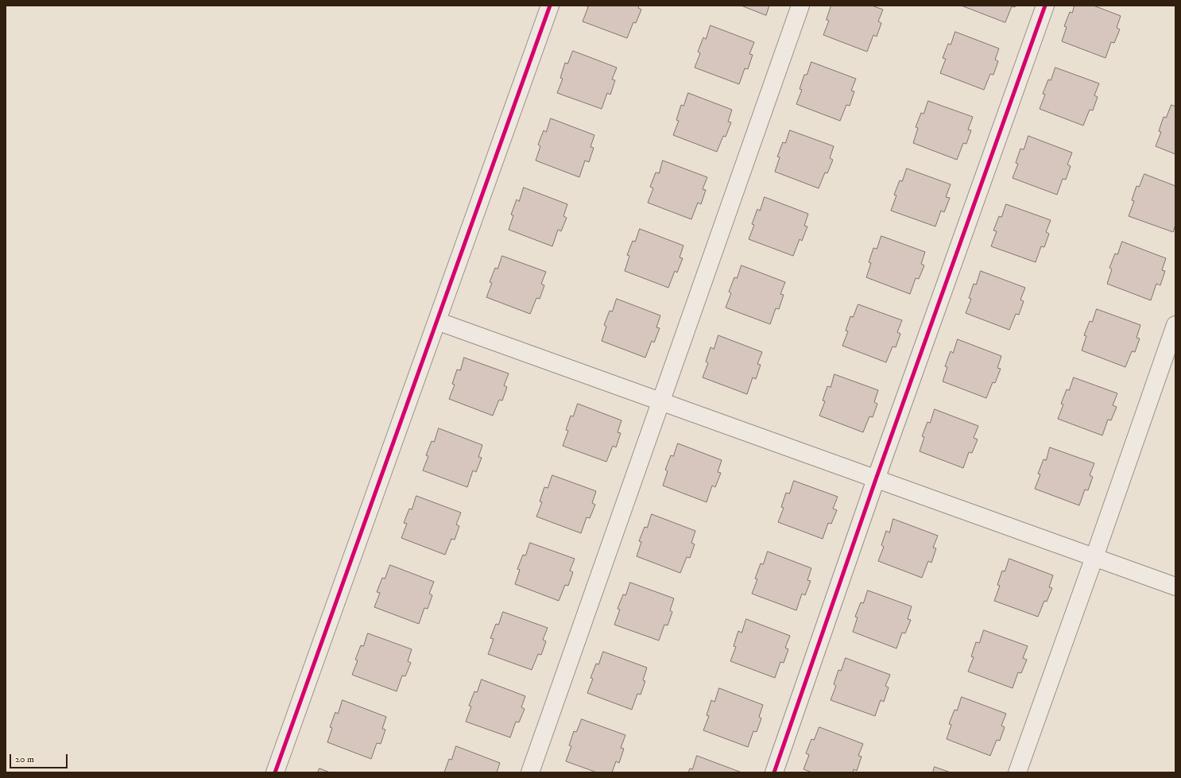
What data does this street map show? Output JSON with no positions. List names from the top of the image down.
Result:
{
  "scale_bar": "20 m"
}
